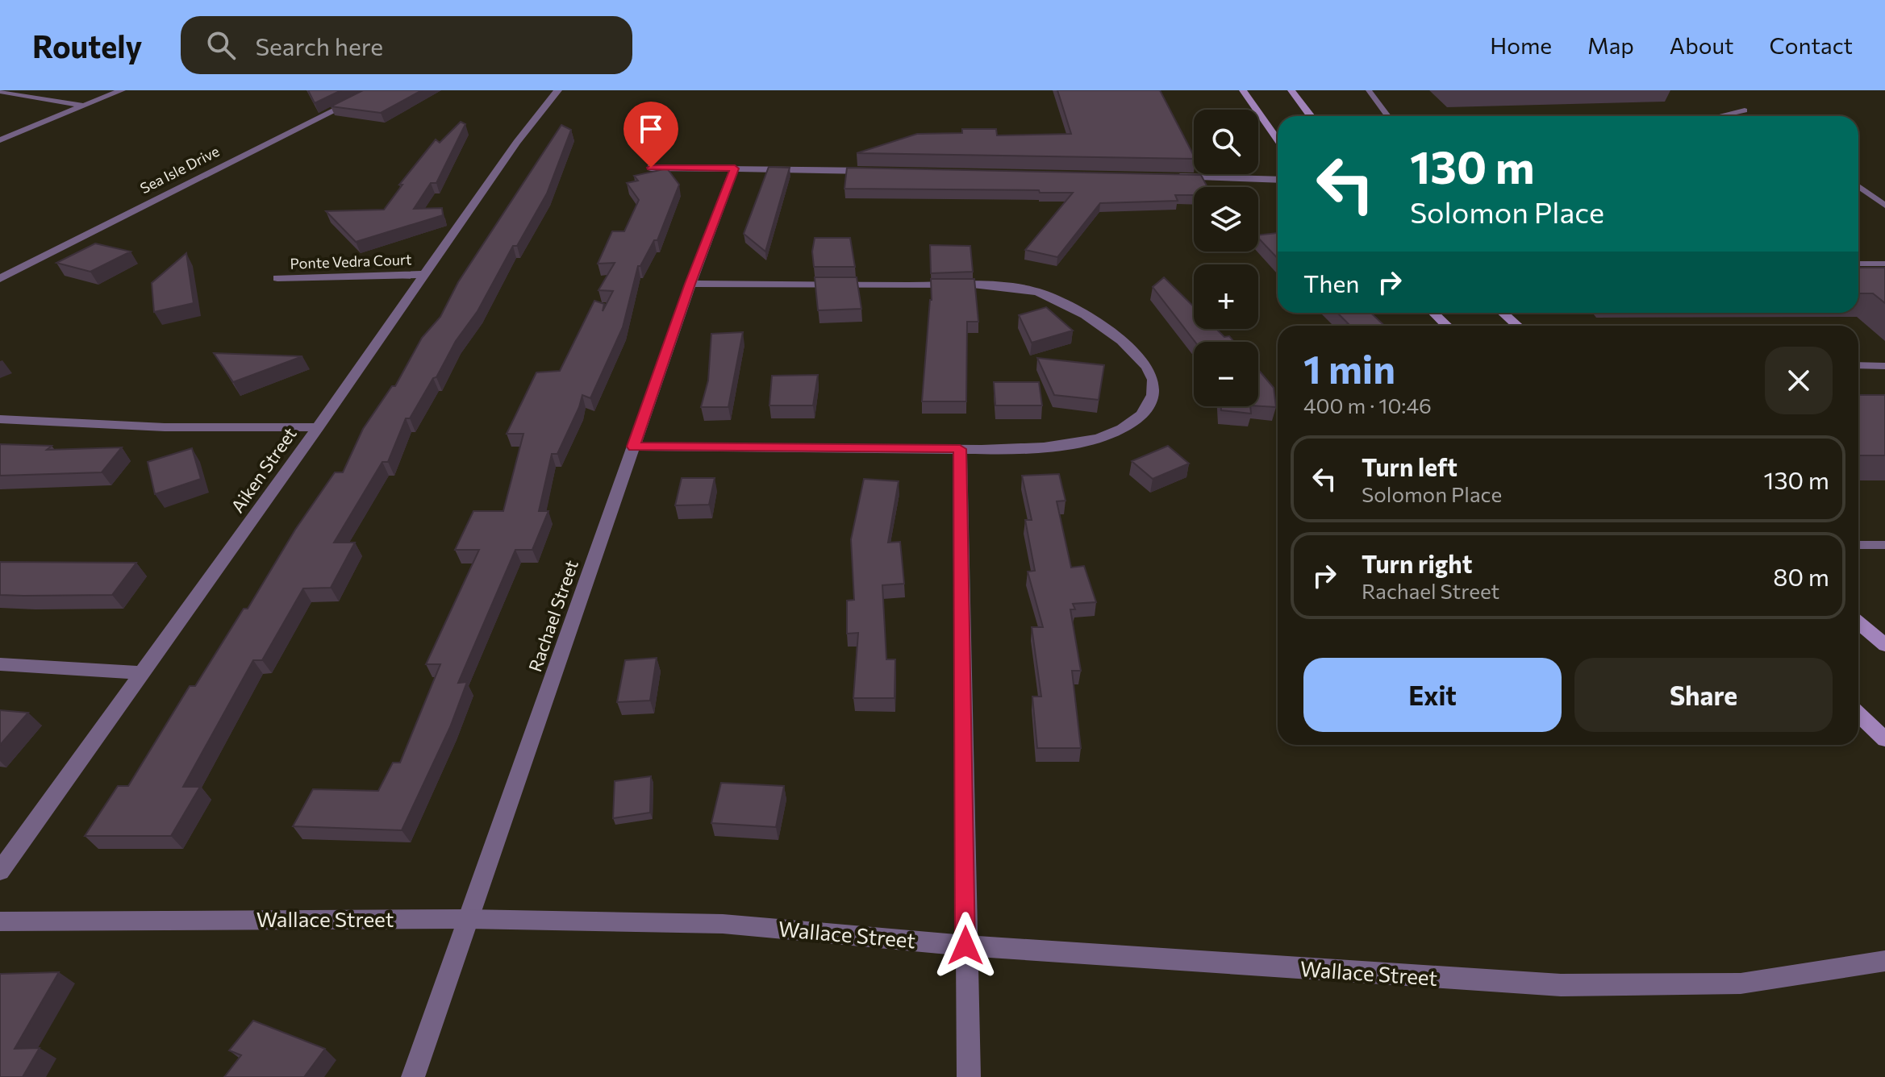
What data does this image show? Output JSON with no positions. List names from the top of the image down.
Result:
{
  "streets": {
    "street": [
      "Sea Isle Drive",
      "Ponte Vedra Court",
      "Aiken Street",
      "Rachael Street",
      "Wallace Street"
    ]
  },
  "crossings": [
    ["Ponte Vedra Court", "Aiken Street"],
    ["Rachael Street", "Wallace Street"]
  ],
  "page": {
    "header": "Routely",
    "search": "Search here",
    "nav": [
      "Home",
      "Map",
      "About",
      "Contact"
    ],
    "map_buttons": ["+", "−"],
    "turn": ["130 m", "Solomon Place"],
    "then": "Then",
    "heading": ["1 min", "400 m · 10:46"],
    "list": [
      {
        "name": "Turn left",
        "note": "Solomon Place",
        "value": "130 m"
      },
      {
        "name": "Turn right",
        "note": "Rachael Street",
        "value": "80 m"
      }
    ],
    "buttons": ["Exit", "Share"]
  }
}
